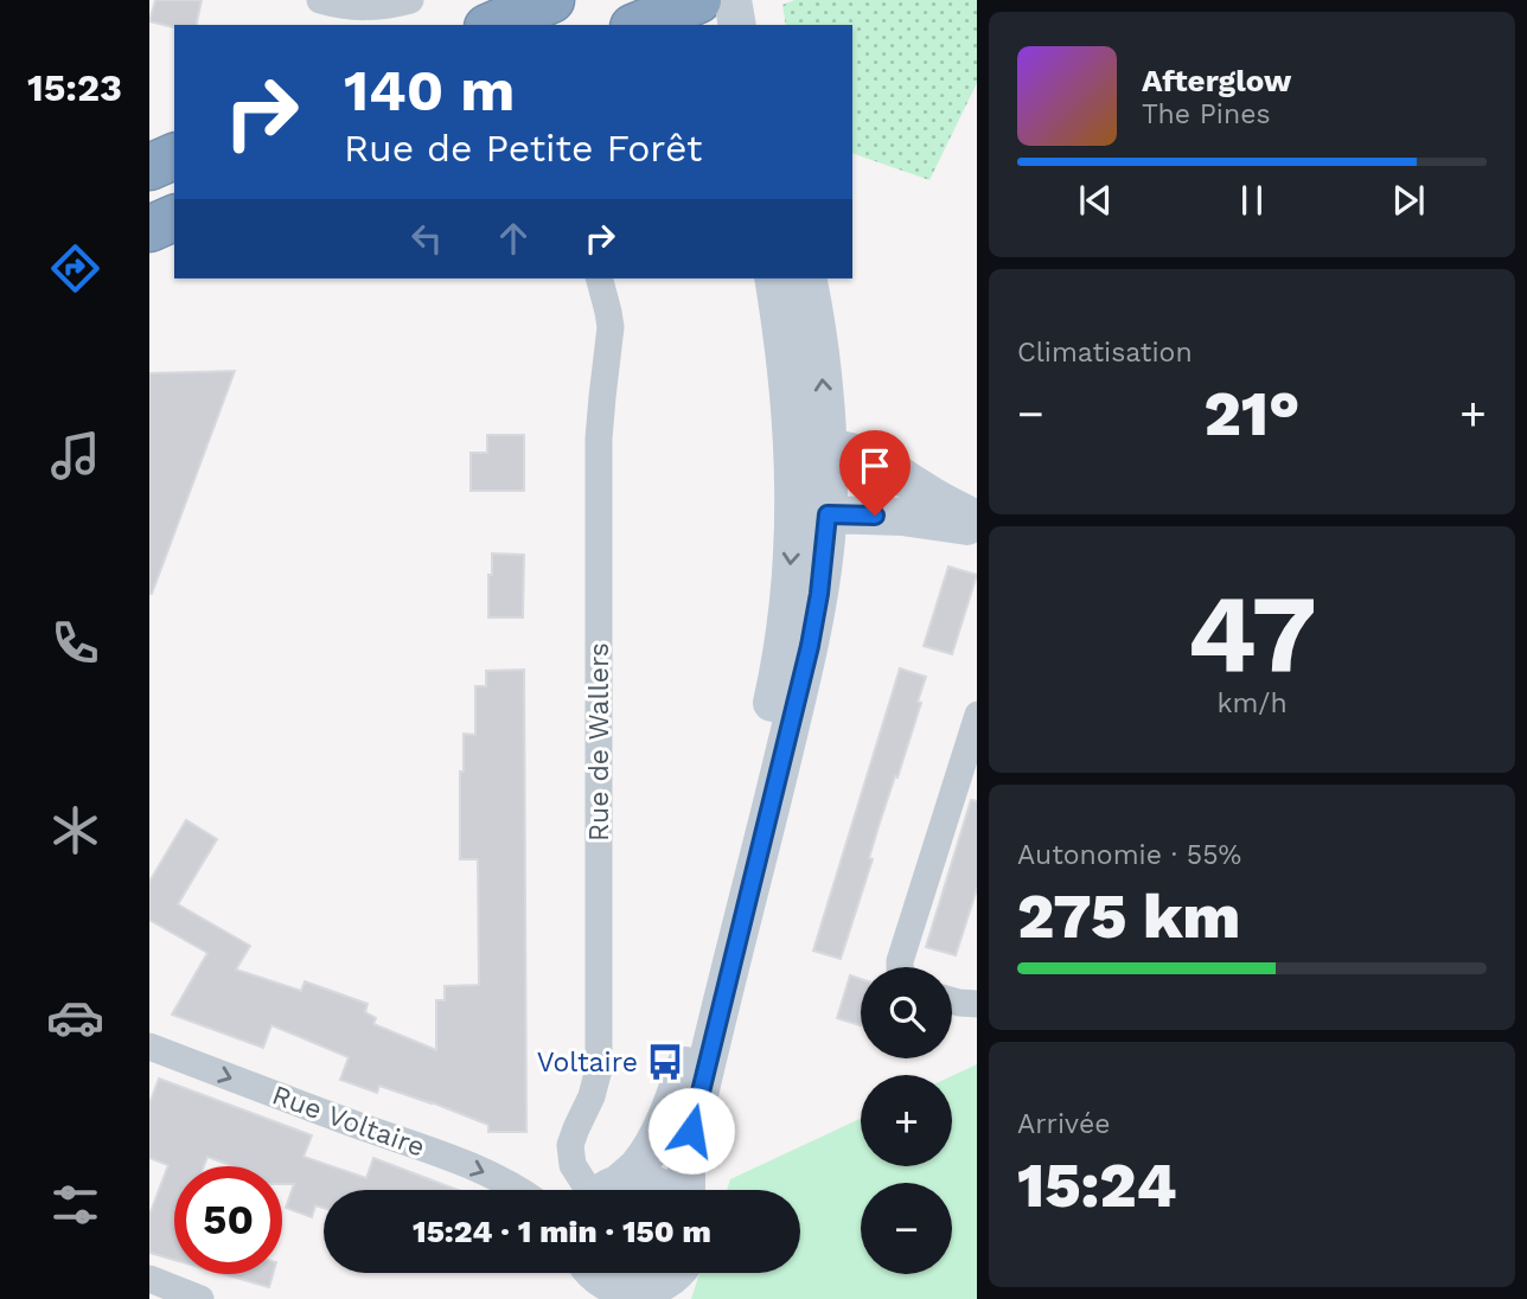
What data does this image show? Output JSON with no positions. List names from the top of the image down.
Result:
{
  "streets": {
    "street": ["Rue de Wallers", "Rue Voltaire"]
  },
  "one_way": ["Rue Voltaire"],
  "places": {
    "bus stop": ["Voltaire"]
  },
  "page": {
    "tabs": "15:23",
    "turn": ["140 m", "Rue de Petite Forêt"],
    "song": ["Afterglow", "The Pines"],
    "tile": [
      "Climatisation",
      ["47", "km/h"],
      ["Autonomie · 55%", "275 km"],
      ["Arrivée", "15:24"]
    ],
    "heat": ["−", "21°", "+"],
    "map_buttons": ["+", "−"],
    "limit": "50",
    "trip": "15:24 · 1 min · 150 m"
  }
}
